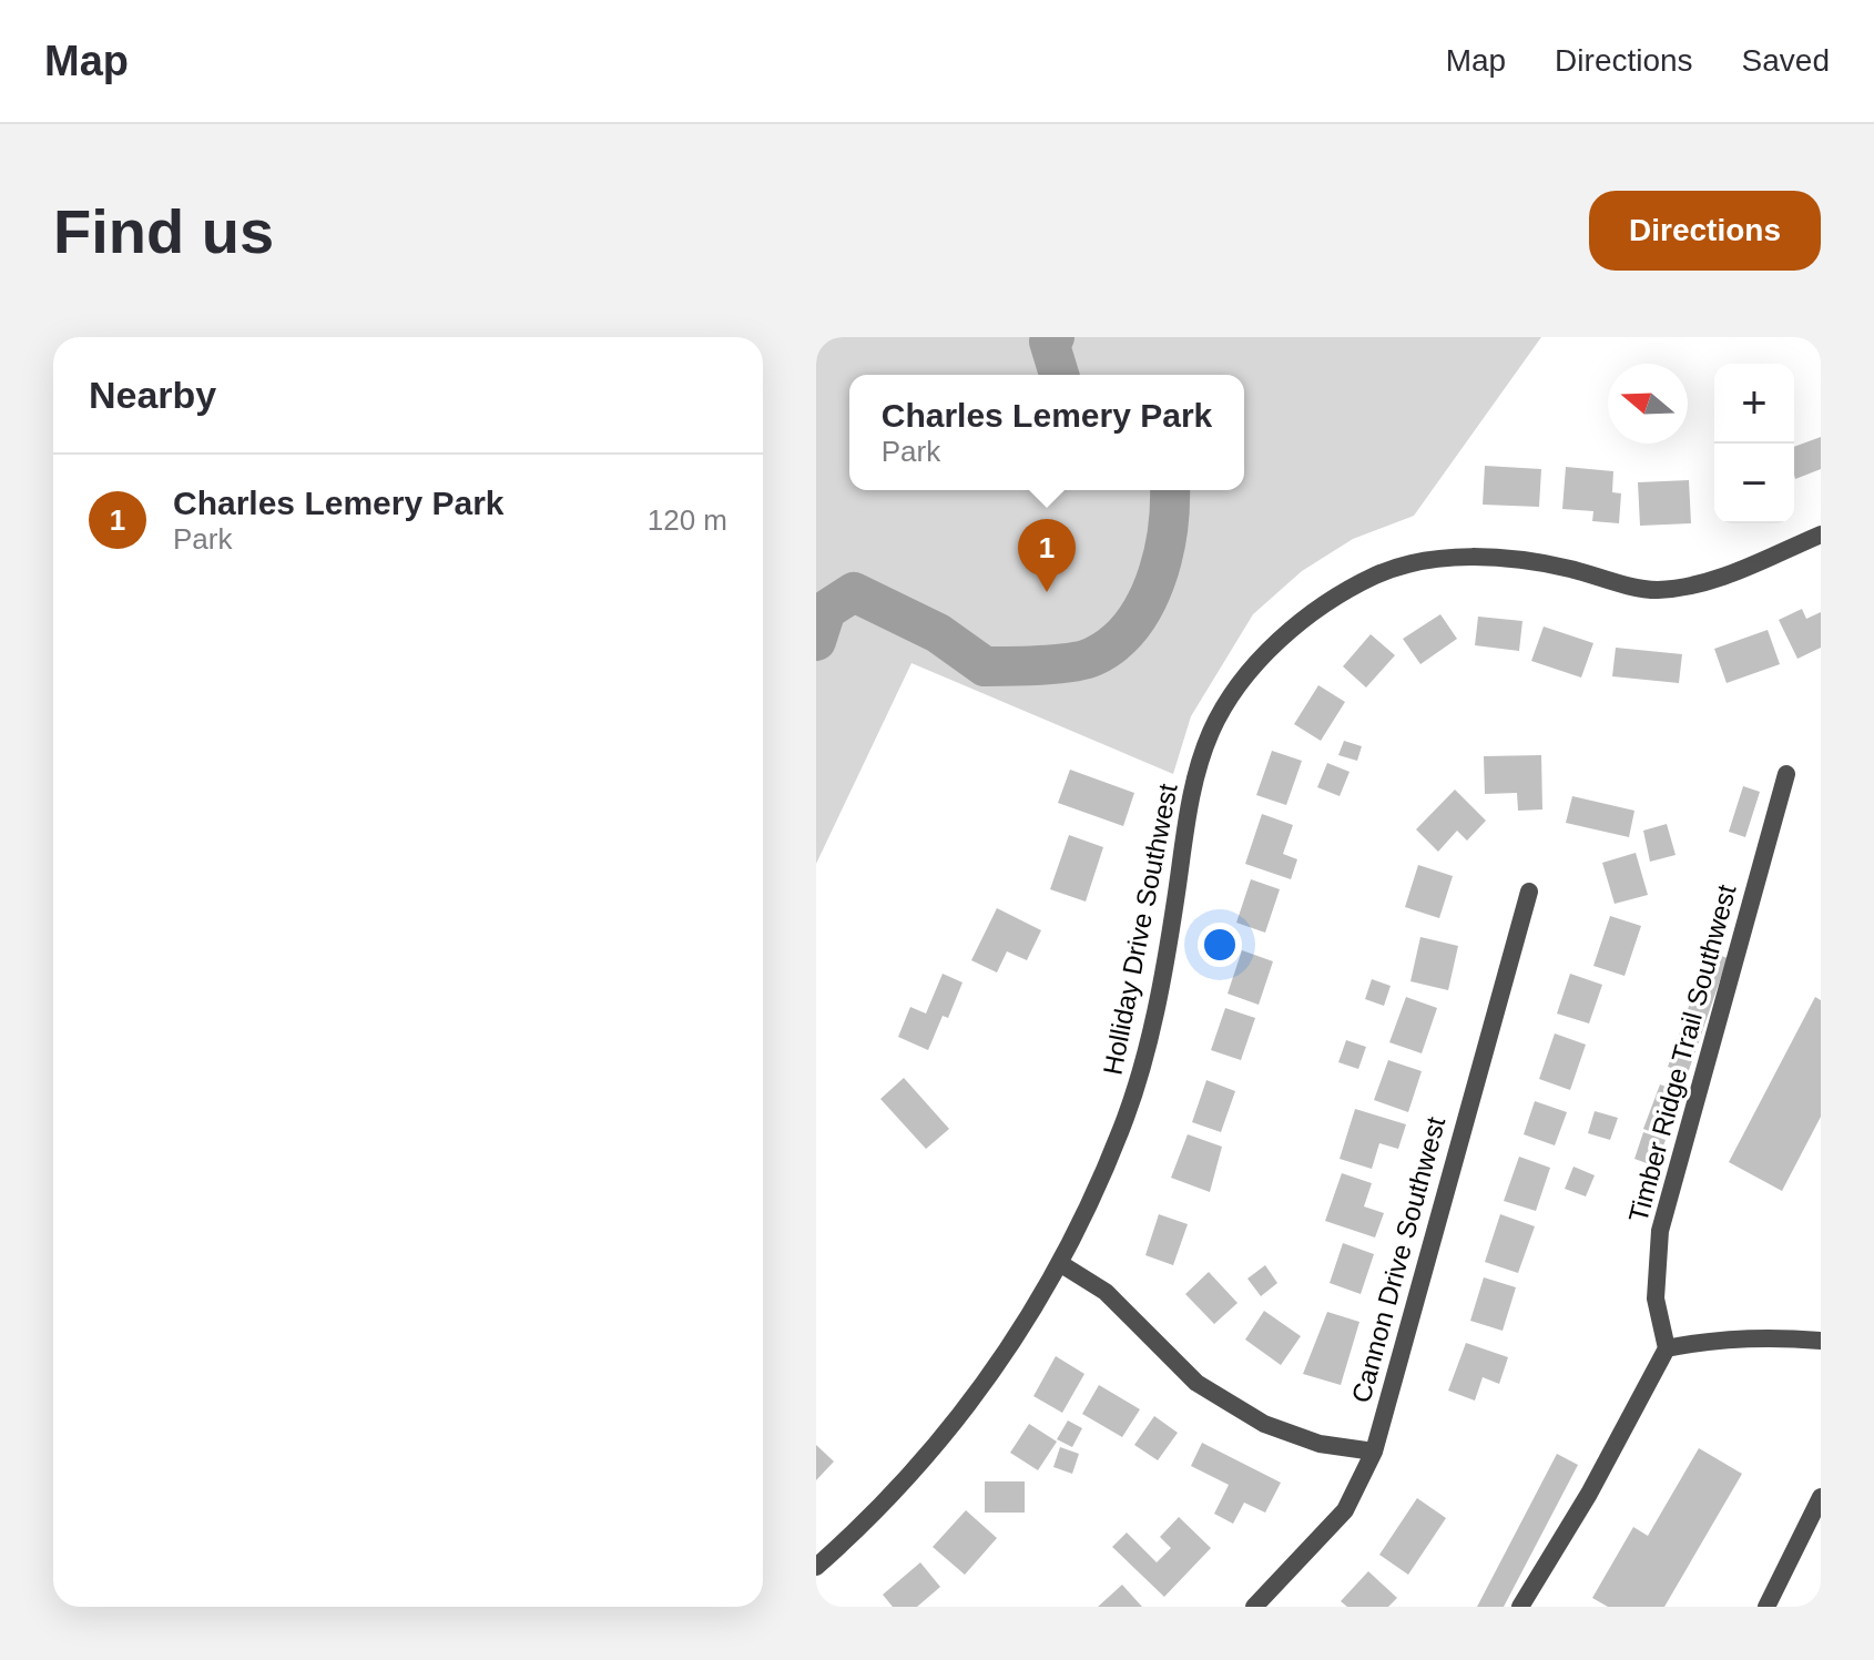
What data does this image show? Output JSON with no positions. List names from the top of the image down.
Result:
{
  "streets": {
    "street": ["Holliday Drive Southwest", "Timber Ridge Trail Southwest", "Cannon Drive Southwest"]
  },
  "north": "left",
  "page": {
    "header": "Map",
    "nav": ["Map", "Directions", "Saved"],
    "buttons": "Directions",
    "title": "Find us",
    "heading": "Nearby",
    "map_buttons": ["+", "−"],
    "popup": ["Charles Lemery Park", "Park"],
    "list": [
      {
        "mark": "1",
        "name": "Charles Lemery Park",
        "note": "Park",
        "value": "120 m"
      }
    ],
    "pins": "1"
  }
}
